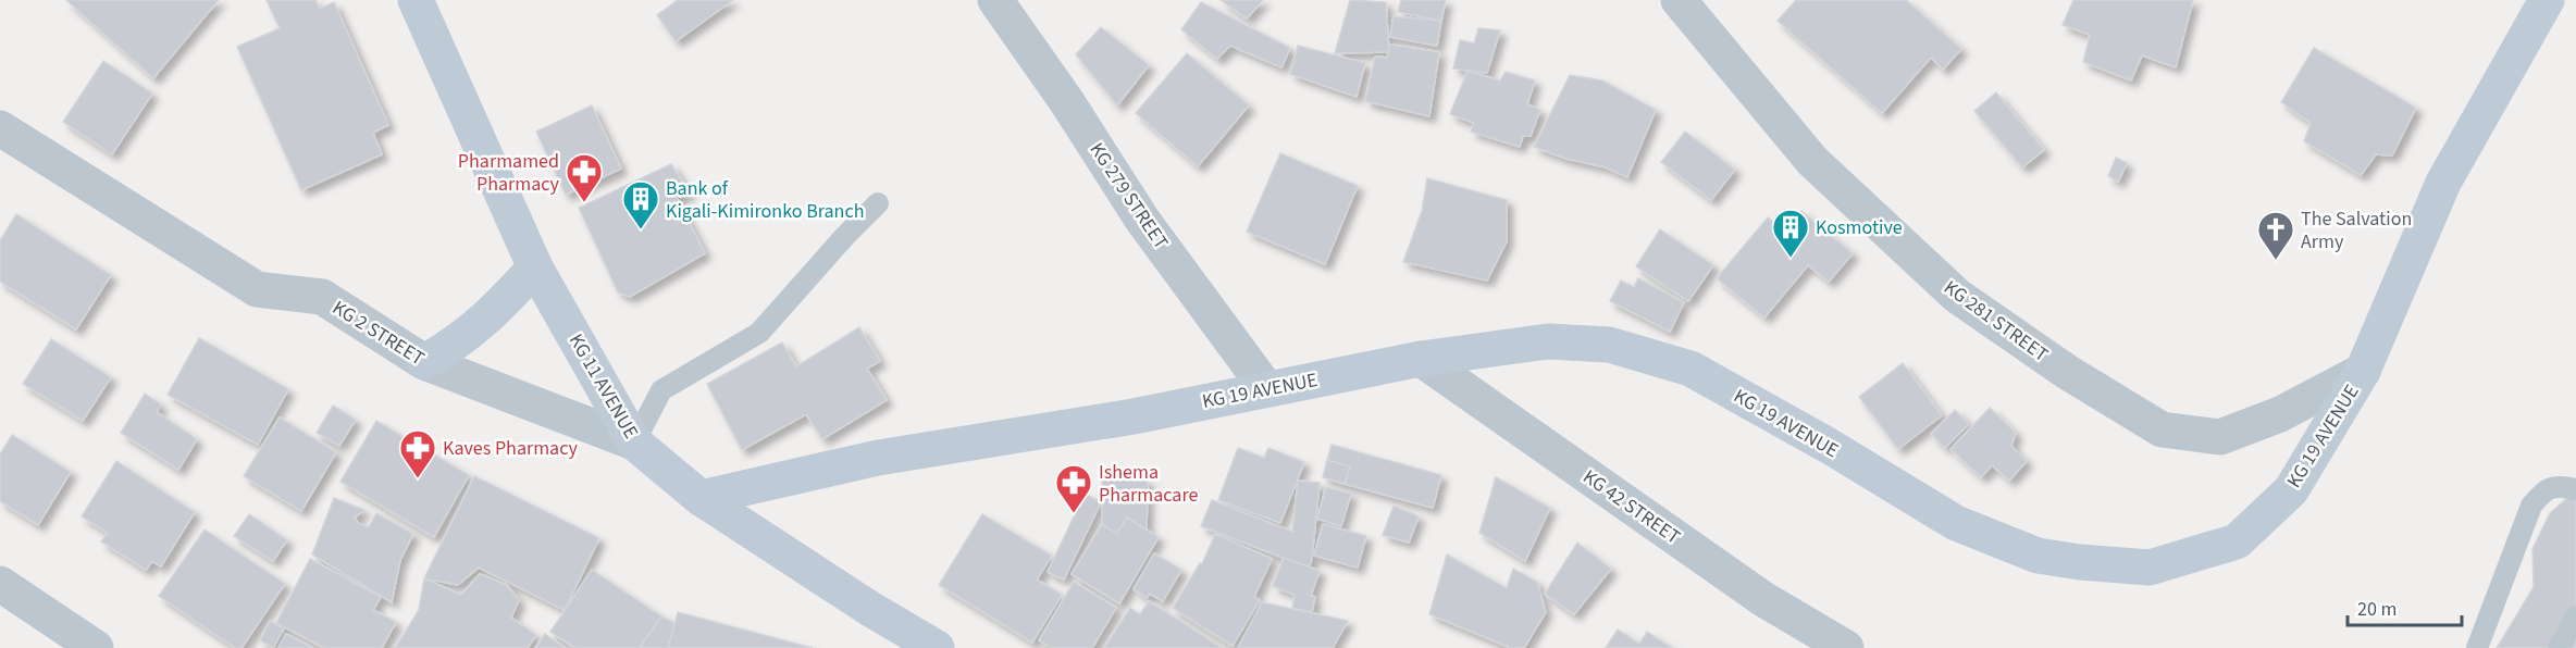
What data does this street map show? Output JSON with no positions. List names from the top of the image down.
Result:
{
  "streets": {
    "main road": ["KG 11 AVENUE", "KG 19 AVENUE"],
    "street": [
      "KG 279 STREET",
      "KG 281 STREET",
      "KG 2 STREET",
      "KG 42 STREET"
    ]
  },
  "crossings": [
    ["KG 279 STREET", "KG 19 AVENUE"],
    ["KG 281 STREET", "KG 19 AVENUE"],
    ["KG 2 STREET", "KG 11 AVENUE"],
    ["KG 11 AVENUE", "KG 19 AVENUE"],
    ["KG 19 AVENUE", "KG 42 STREET"]
  ],
  "places": {
    "pharmacy": ["Pharmamed Pharmacy", "Kaves Pharmacy", "Ishema Pharmacare"],
    "building": ["Bank of Kigali-Kimironko Branch", "Kosmotive"],
    "church": ["The Salvation Army"]
  },
  "scale_bar": "20 m"
}
